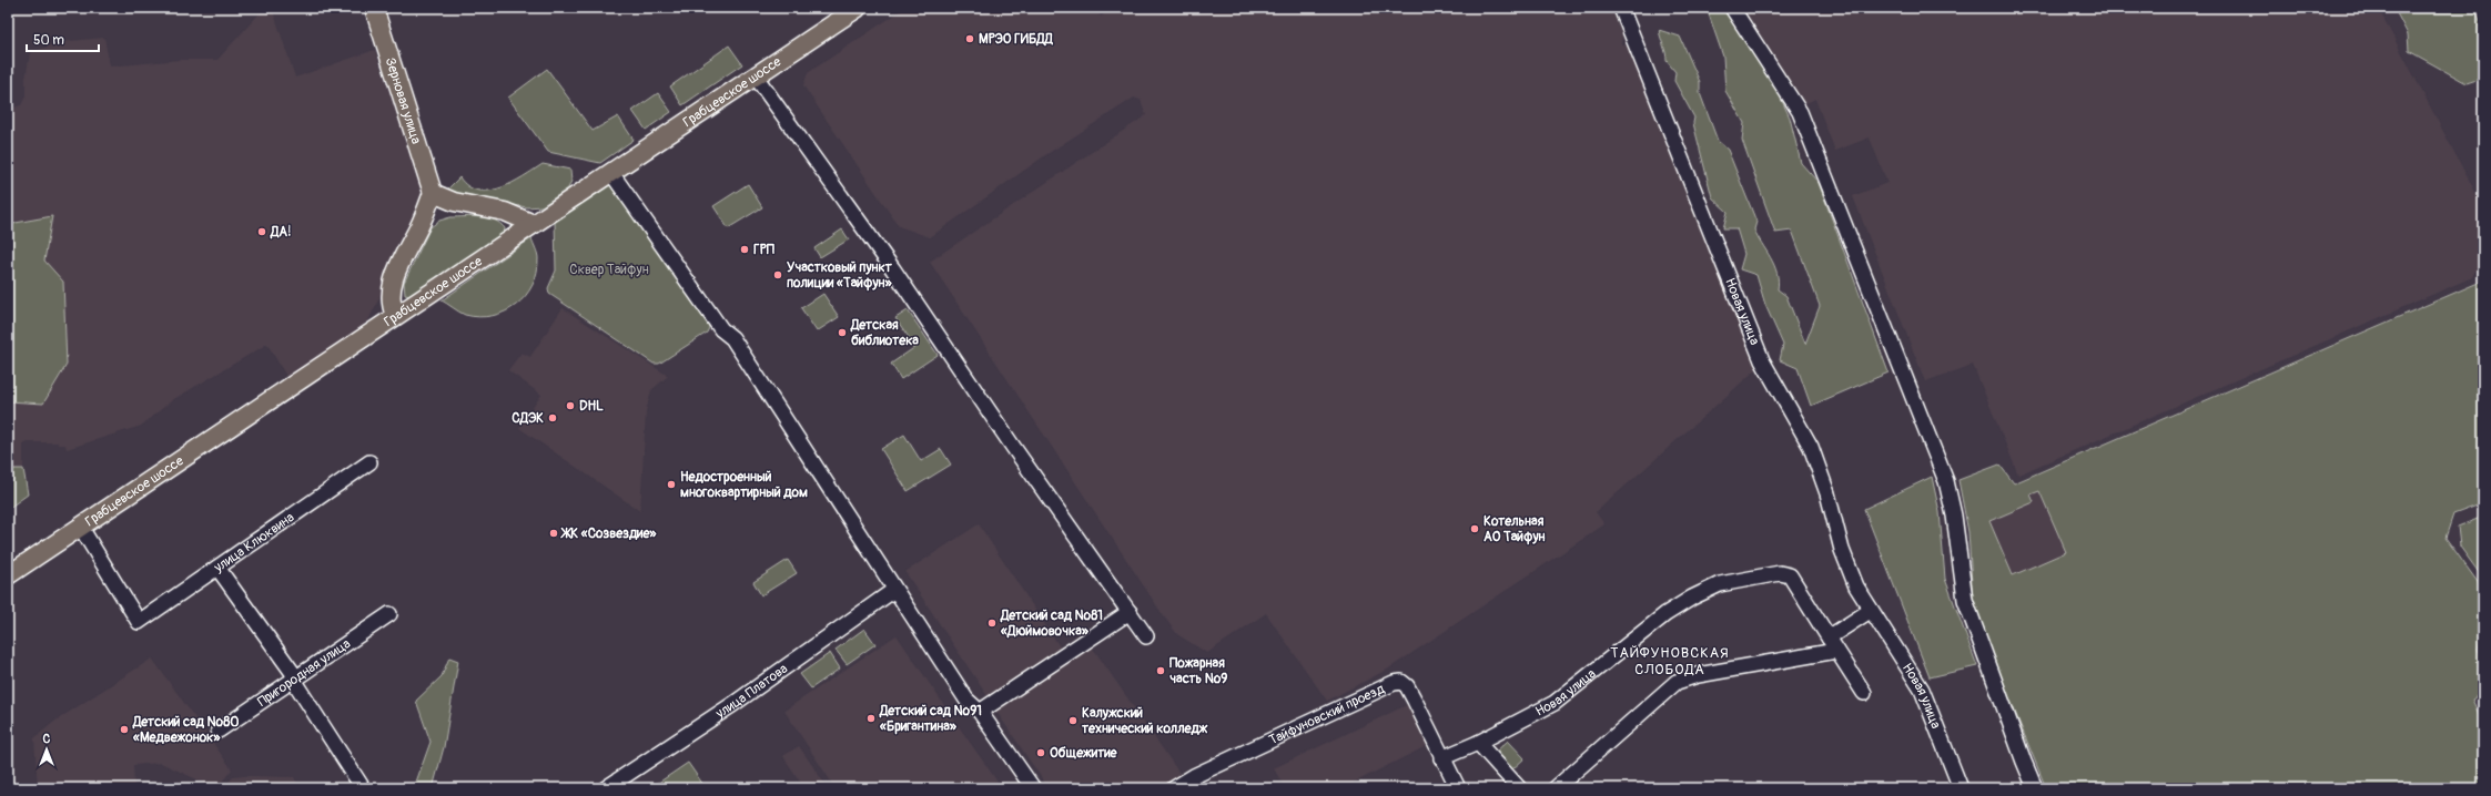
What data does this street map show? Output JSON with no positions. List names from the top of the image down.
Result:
{
  "streets": {
    "main road": ["Грабцевское шоссе", "Зерновая улица"],
    "street": [
      "Новая улица",
      "улица Клюквина",
      "Пригородная улица",
      "улица Платова",
      "Тайфуновский проезд"
    ]
  },
  "crossings": [
    ["Грабцевское шоссе", "улица Клюквина"],
    ["Новая улица", "Тайфуновский проезд"]
  ],
  "districts": ["ТАЙФУНОВСКАЯ СЛОБОДА"],
  "parks": ["Сквер Тайфун"],
  "places": [
    "МРЭО ГИБДД",
    "ДА!",
    "ГРП",
    "Участковый пункт полиции «Тайфун»",
    "Детская библиотека",
    "DHL",
    "СДЭК",
    "Недостроенный многоквартирный дом",
    "Котельная АО Тайфун",
    "ЖК «Созвездие»",
    "Детский сад №81 «Дюймовочка»",
    "Пожарная часть №9",
    "Детский сад №91 «Бригантина»",
    "Калужский технический колледж",
    "Детский сад №80 «Медвежонок»",
    "Общежитие"
  ],
  "scale_bar": "50 m",
  "north": "top"
}
